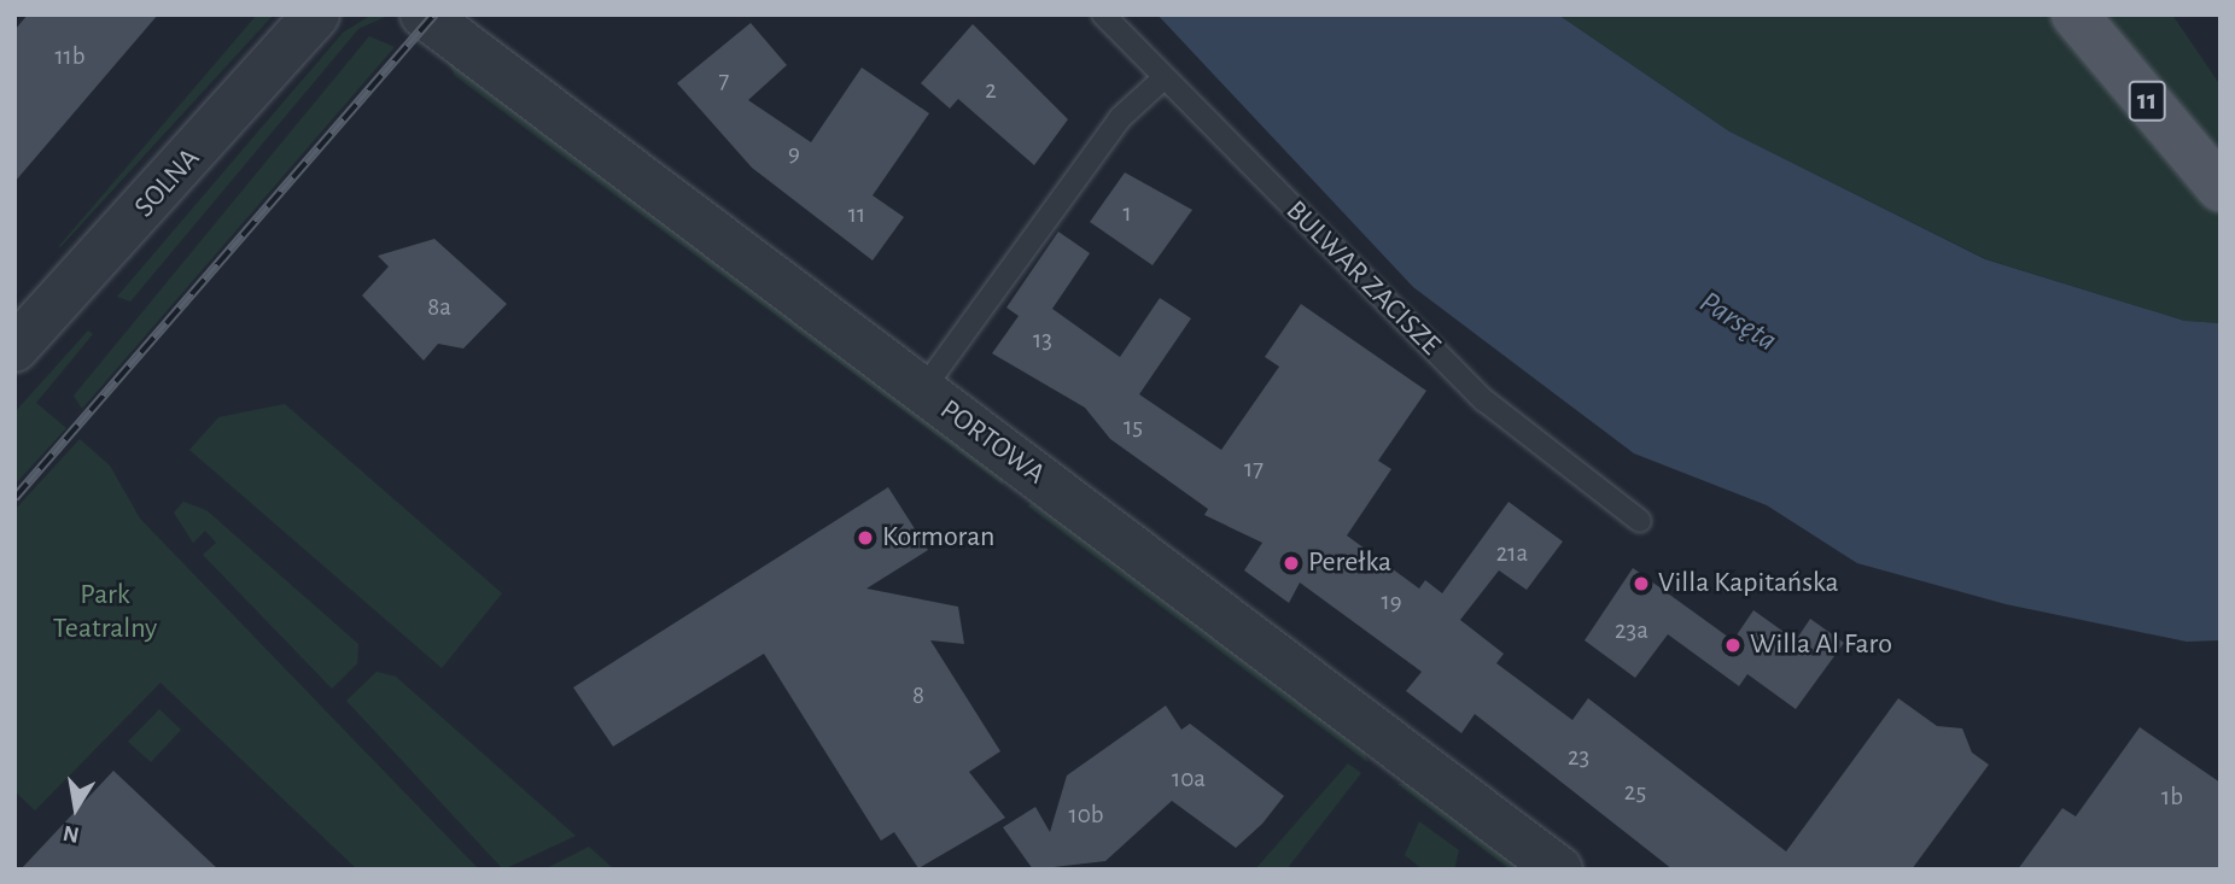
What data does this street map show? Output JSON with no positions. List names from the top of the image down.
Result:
{
  "streets": {
    "main road": ["11"],
    "street": ["SOLNA", "PORTOWA"],
    "lane": ["BULWAR ZACISZE"]
  },
  "water": ["Parsęta"],
  "parks": ["Park Teatralny"],
  "places": [
    "Kormoran",
    "Perełka",
    "Villa Kapitańska",
    "Willa Al Faro"
  ],
  "house_numbers": [
    "11b",
    "7",
    "2",
    "9",
    "1",
    "11",
    "8a",
    "13",
    "15",
    "17",
    "21a",
    "19",
    "23a",
    "8",
    "23",
    "10a",
    "25",
    "1b",
    "10b"
  ],
  "north": "bottom"
}
